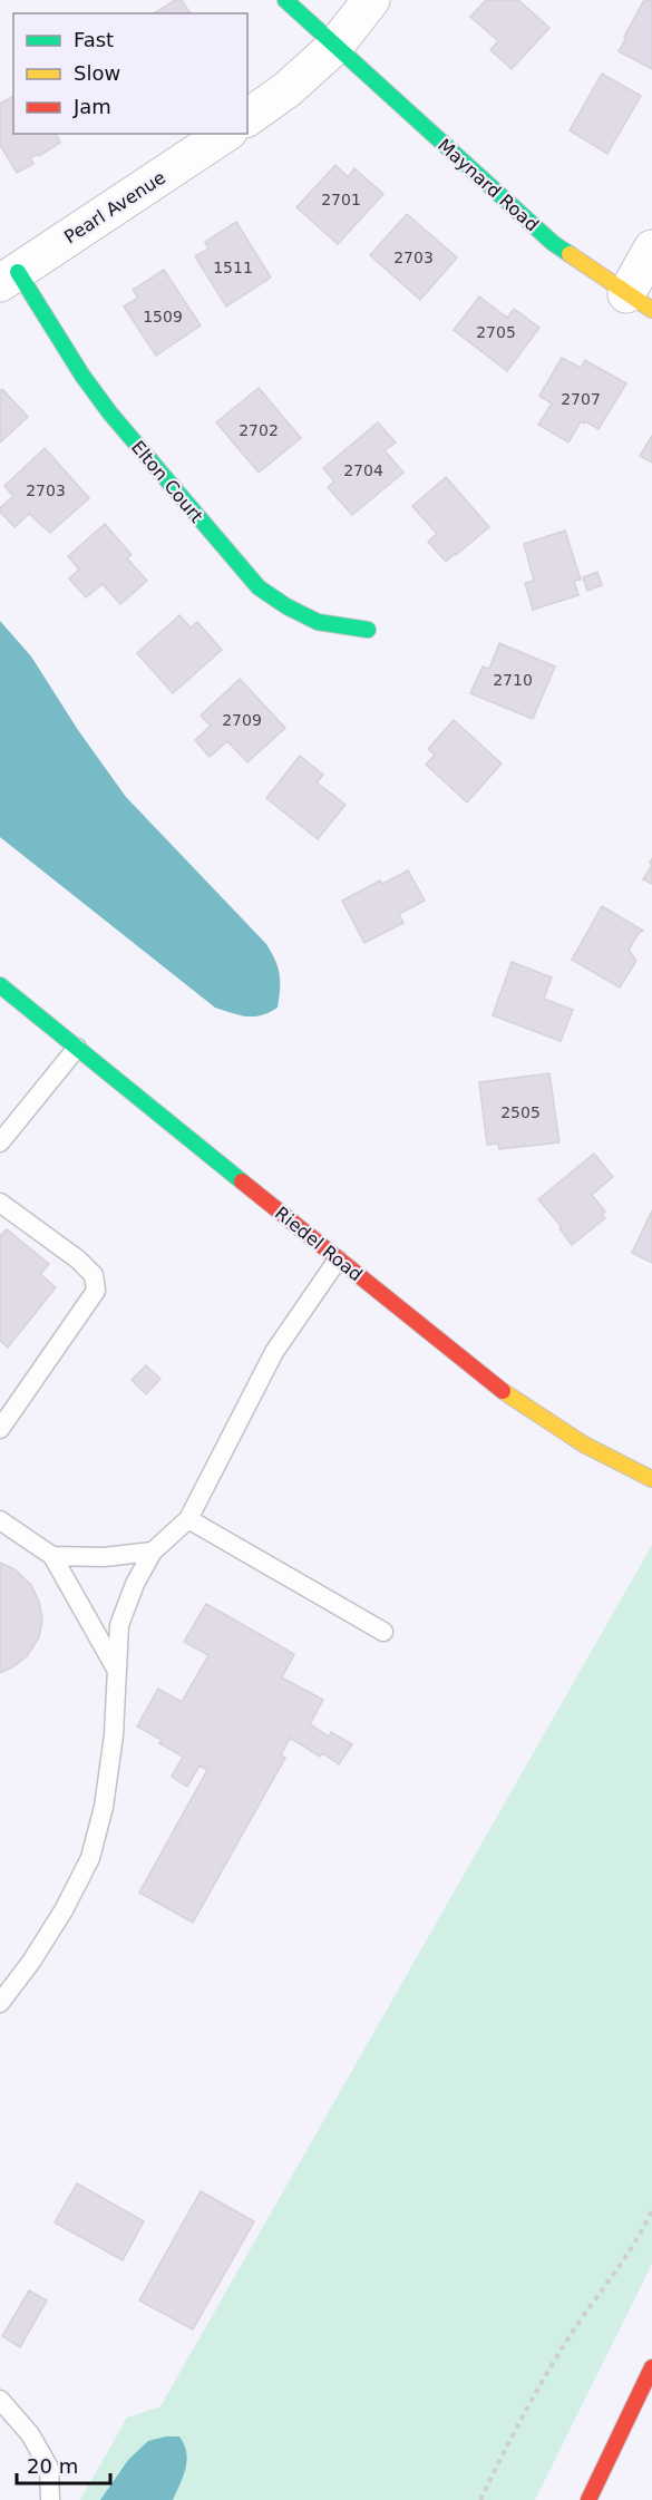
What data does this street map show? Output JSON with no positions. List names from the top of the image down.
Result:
{
  "streets": {
    "street": [
      "Maynard Road",
      "Pearl Avenue",
      "Elton Court",
      "Riedel Road"
    ]
  },
  "crossings": [
    ["Pearl Avenue", "Elton Court"]
  ],
  "house_numbers": [
    "2701",
    "2703",
    "1511",
    "1509",
    "2705",
    "2707",
    "2702",
    "2704",
    "2703",
    "2710",
    "2709",
    "2505"
  ],
  "legend": ["Fast", "Slow", "Jam"],
  "scale_bar": "20 m"
}
